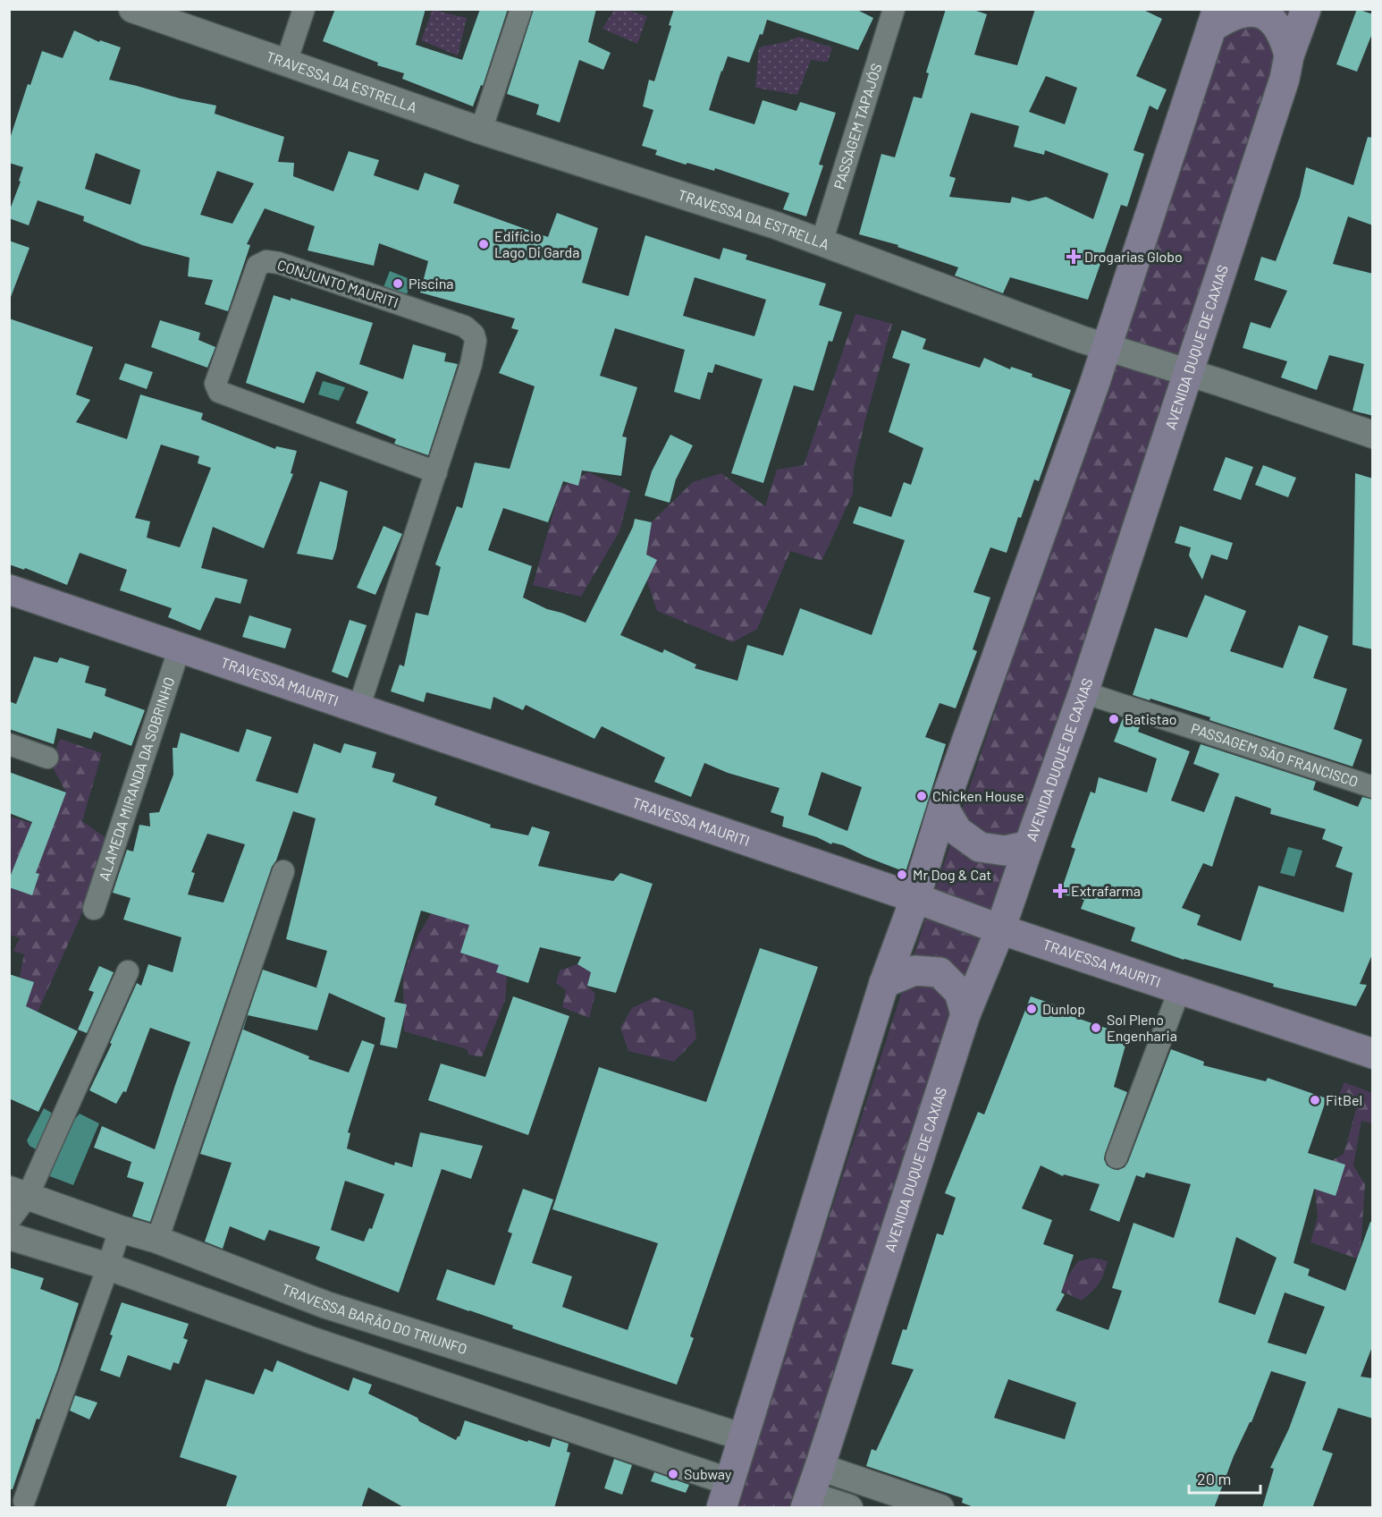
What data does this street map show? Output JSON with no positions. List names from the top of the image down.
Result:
{
  "streets": {
    "main road": ["AVENIDA DUQUE DE CAXIAS", "TRAVESSA MAURITI"],
    "street": [
      "TRAVESSA DA ESTRELLA",
      "PASSAGEM TAPAJÓS",
      "CONJUNTO MAURITI",
      "PASSAGEM SÃO FRANCISCO",
      "ALAMEDA MIRANDA DA SOBRINHO",
      "TRAVESSA BARÃO DO TRIUNFO"
    ]
  },
  "crossings": [
    ["TRAVESSA DA ESTRELLA", "PASSAGEM TAPAJÓS"],
    ["TRAVESSA DA ESTRELLA", "AVENIDA DUQUE DE CAXIAS"],
    ["CONJUNTO MAURITI", "TRAVESSA MAURITI"],
    ["AVENIDA DUQUE DE CAXIAS", "TRAVESSA MAURITI"],
    ["AVENIDA DUQUE DE CAXIAS", "PASSAGEM SÃO FRANCISCO"],
    ["TRAVESSA MAURITI", "ALAMEDA MIRANDA DA SOBRINHO"]
  ],
  "places": {
    "other": [
      "Edifício Lago Di Garda",
      "Piscina",
      "Batistao",
      "Chicken House",
      "Mr Dog & Cat",
      "Dunlop",
      "Sol Pleno Engenharia",
      "FitBel",
      "Subway"
    ],
    "health": ["Drogarias Globo", "Extrafarma"]
  },
  "scale_bar": "20 m"
}
